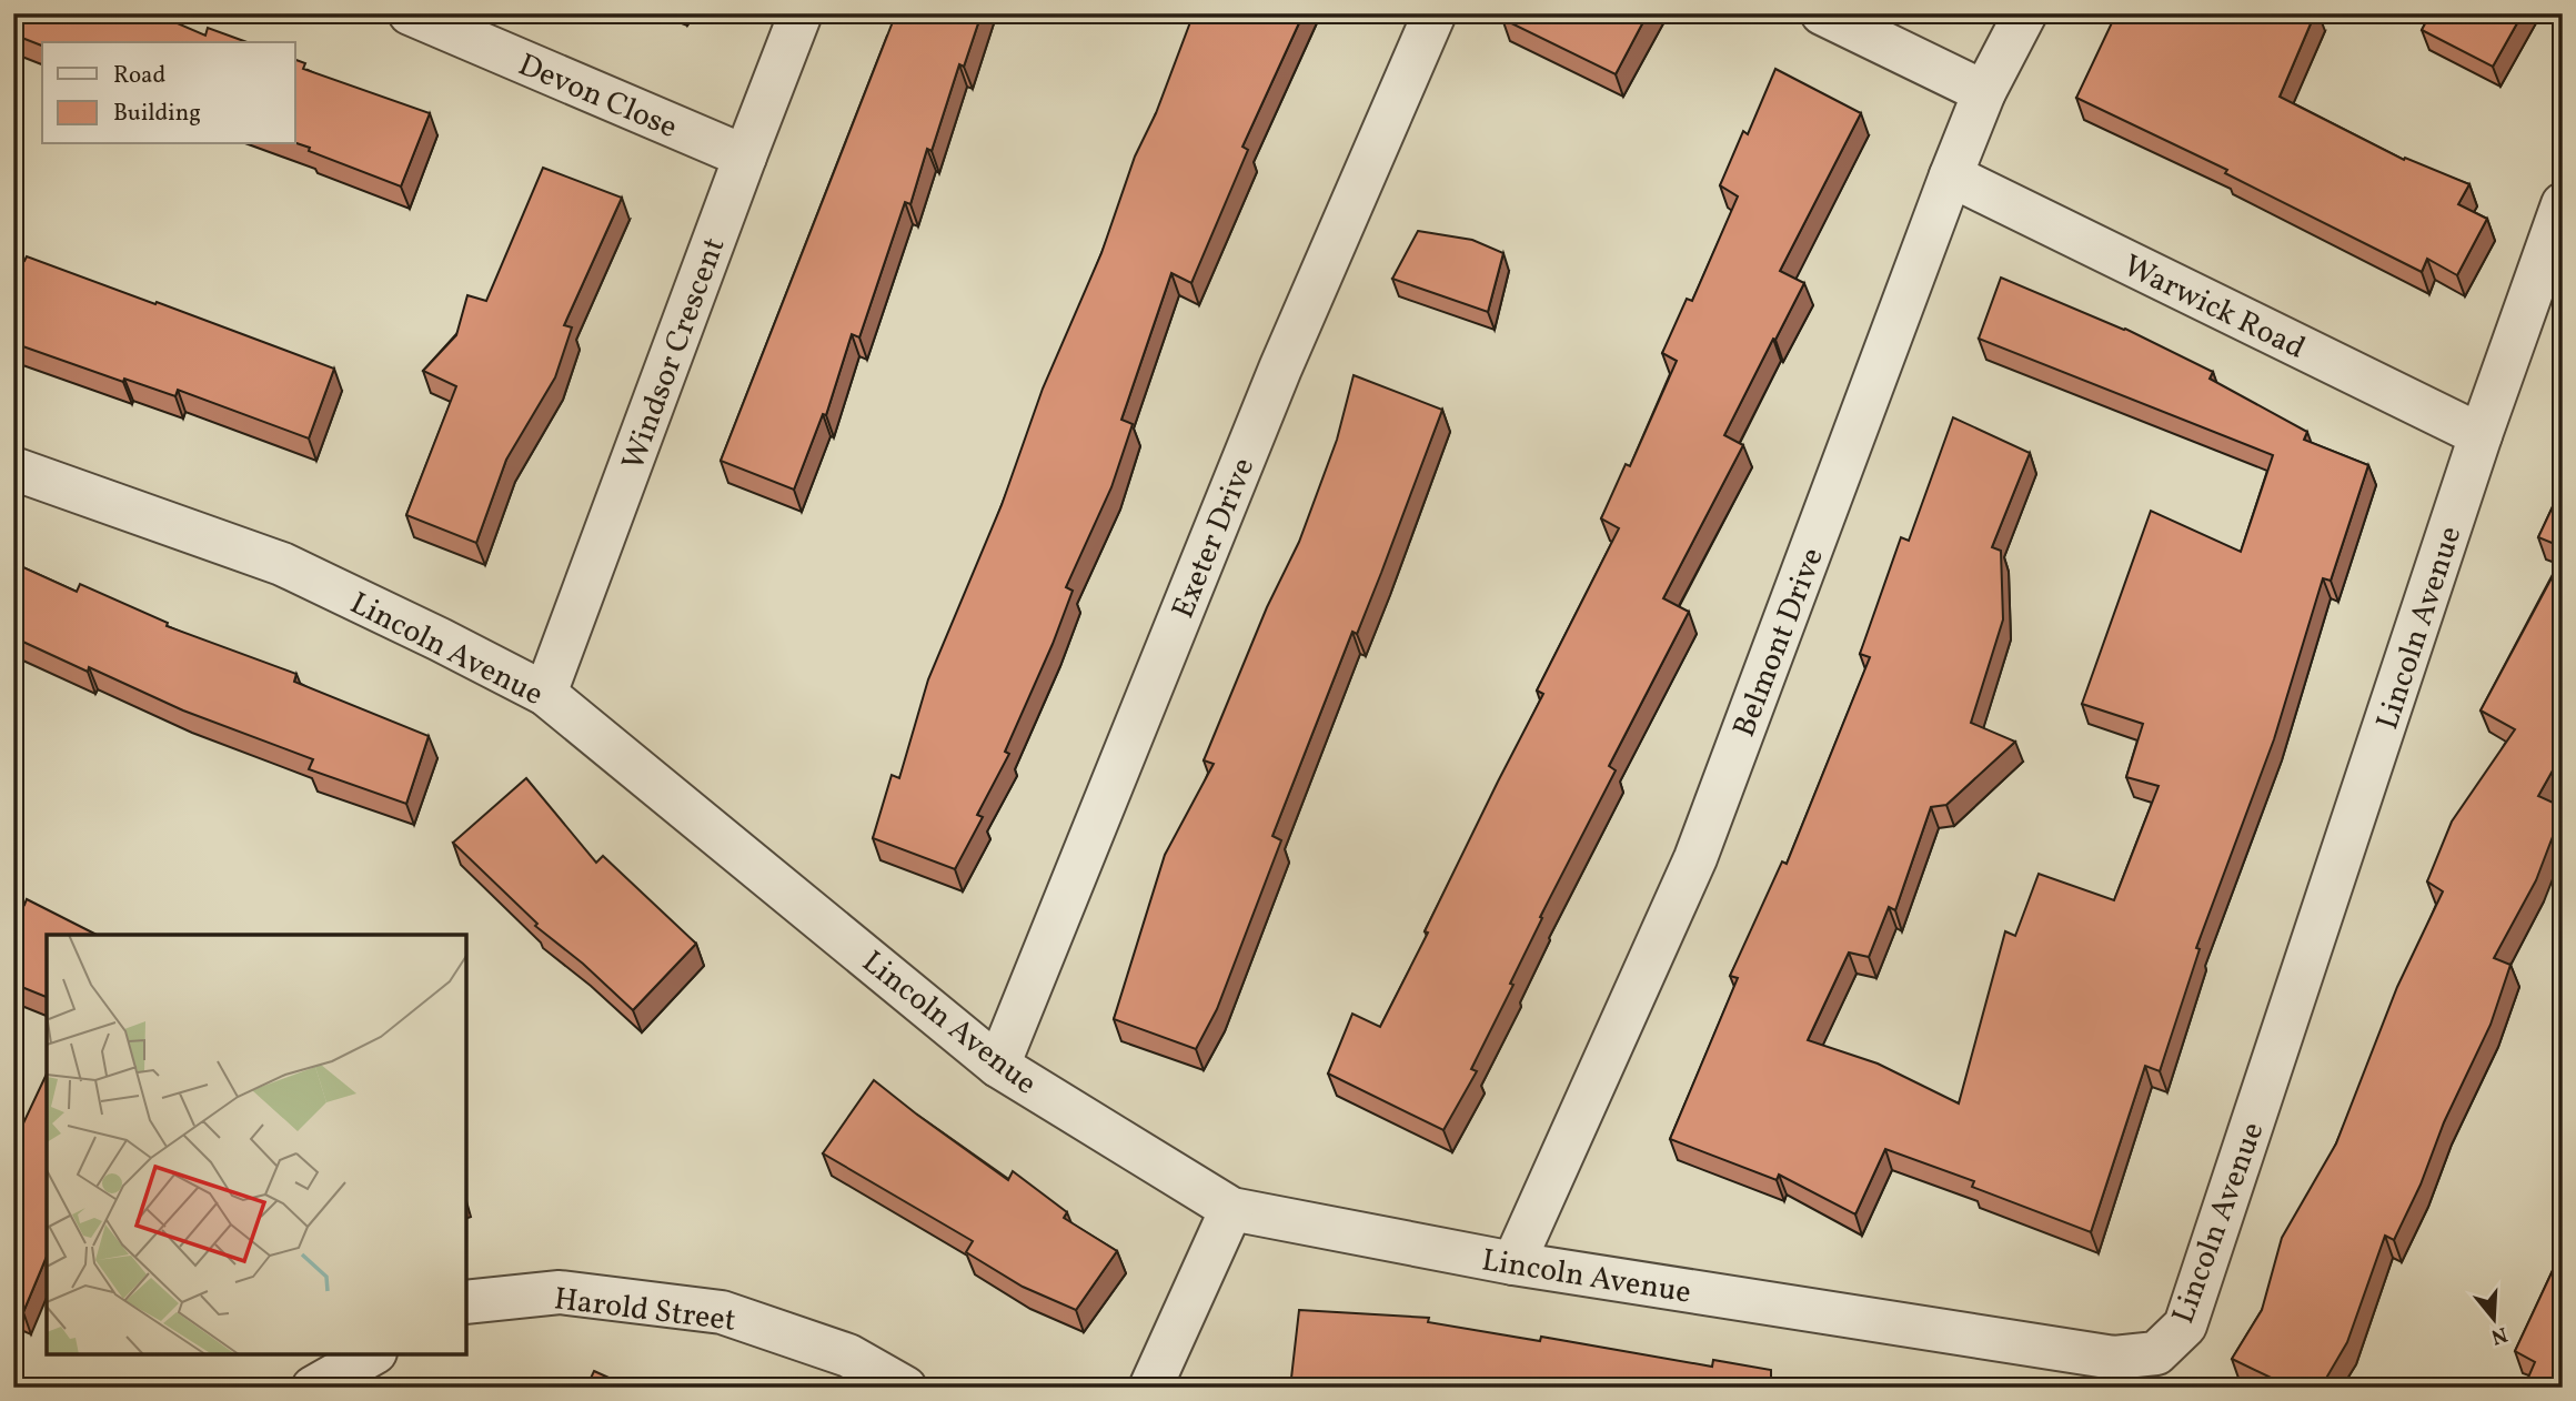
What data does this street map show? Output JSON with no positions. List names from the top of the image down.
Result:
{
  "streets": {
    "street": [
      "Devon Close",
      "Warwick Road",
      "Windsor Crescent",
      "Exeter Drive",
      "Lincoln Avenue",
      "Belmont Drive",
      "Harold Street"
    ]
  },
  "crossings": [
    ["Devon Close", "Windsor Crescent"],
    ["Warwick Road", "Lincoln Avenue"],
    ["Warwick Road", "Belmont Drive"],
    ["Windsor Crescent", "Lincoln Avenue"],
    ["Exeter Drive", "Lincoln Avenue"],
    ["Lincoln Avenue", "Belmont Drive"]
  ],
  "legend": ["Road", "Building"],
  "north": "bottom"
}
